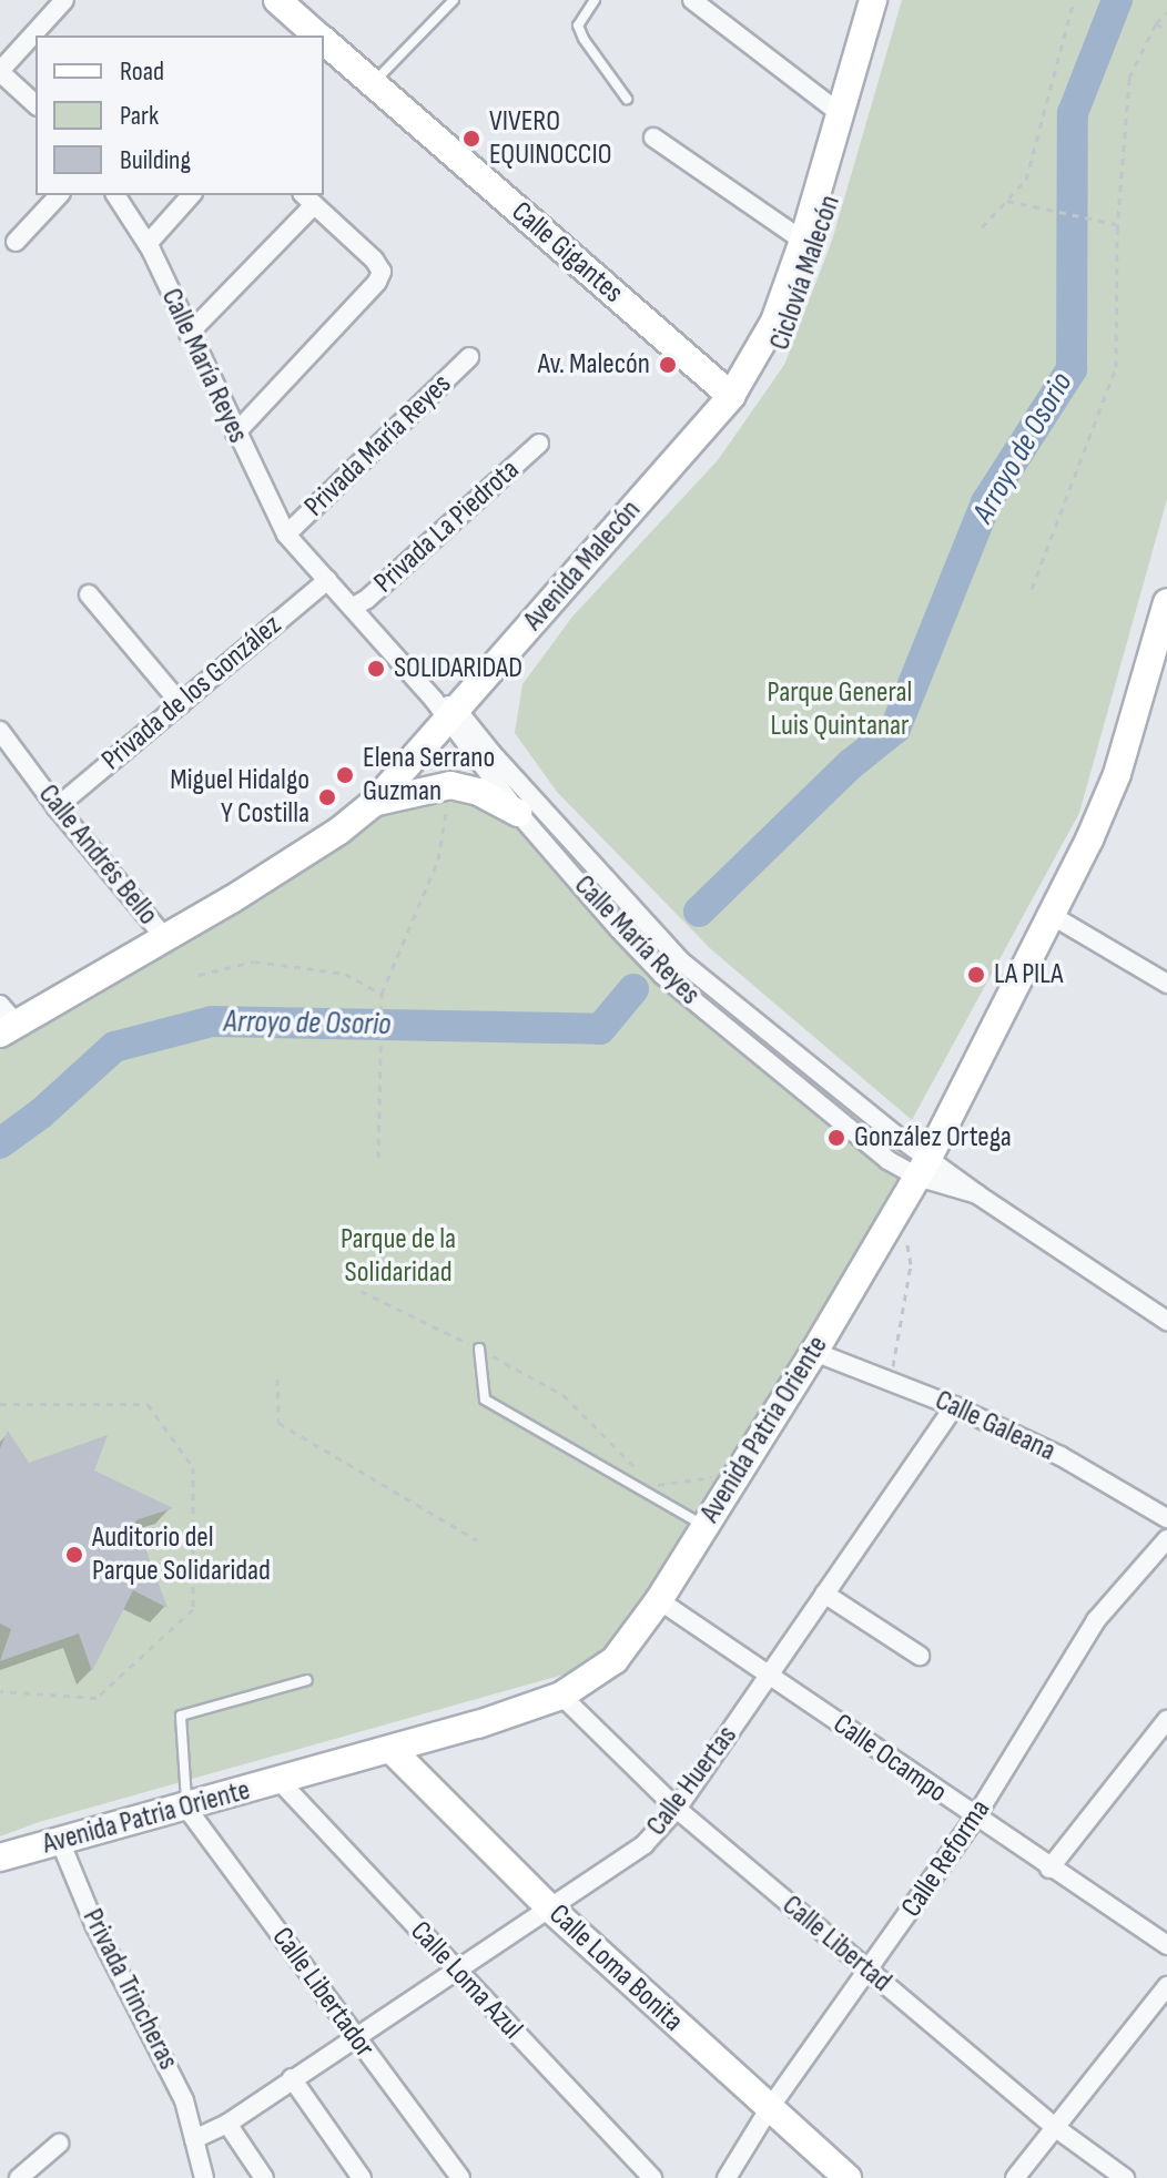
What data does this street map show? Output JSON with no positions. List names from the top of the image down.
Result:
{
  "streets": {
    "street": [
      "Calle Gigantes",
      "Calle María Reyes",
      "Privada María Reyes",
      "Privada La Piedrota",
      "Avenida Malecón",
      "Privada de los González",
      "Calle Andrés Bello",
      "Calle Galeana",
      "Avenida Patria Oriente",
      "Calle Ocampo",
      "Calle Huertas",
      "Calle Reforma",
      "Calle Libertad",
      "Calle Loma Bonita",
      "Calle Loma Azul",
      "Privada Trincheras",
      "Calle Libertador"
    ]
  },
  "crossings": [
    ["Calle Gigantes", "Avenida Malecón"],
    ["Calle María Reyes", "Privada María Reyes"],
    ["Calle María Reyes", "Privada La Piedrota"],
    ["Calle María Reyes", "Avenida Malecón"],
    ["Calle María Reyes", "Privada de los González"],
    ["Calle María Reyes", "Avenida Patria Oriente"],
    ["Avenida Malecón", "Calle Andrés Bello"],
    ["Privada de los González", "Calle Andrés Bello"],
    ["Calle Galeana", "Avenida Patria Oriente"],
    ["Calle Galeana", "Calle Huertas"],
    ["Avenida Patria Oriente", "Calle Ocampo"],
    ["Avenida Patria Oriente", "Calle Libertad"],
    ["Avenida Patria Oriente", "Calle Loma Bonita"],
    ["Avenida Patria Oriente", "Calle Loma Azul"],
    ["Avenida Patria Oriente", "Privada Trincheras"],
    ["Avenida Patria Oriente", "Calle Libertador"],
    ["Calle Ocampo", "Calle Huertas"],
    ["Calle Ocampo", "Calle Reforma"],
    ["Calle Huertas", "Calle Libertad"],
    ["Calle Huertas", "Calle Loma Bonita"],
    ["Calle Huertas", "Calle Loma Azul"],
    ["Calle Huertas", "Privada Trincheras"],
    ["Calle Huertas", "Calle Libertador"],
    ["Calle Reforma", "Calle Libertad"],
    ["Calle Reforma", "Calle Loma Bonita"]
  ],
  "water": ["Arroyo de Osorio"],
  "parks": ["Parque General Luis Quintanar", "Parque de la Solidaridad"],
  "places": [
    "VIVERO EQUINOCCIO",
    "Av. Malecón",
    "SOLIDARIDAD",
    "Elena Serrano Guzman",
    "Miguel Hidalgo Y Costilla",
    "LA PILA",
    "González Ortega",
    "Auditorio del Parque Solidaridad"
  ],
  "legend": ["Road", "Park", "Building"]
}
